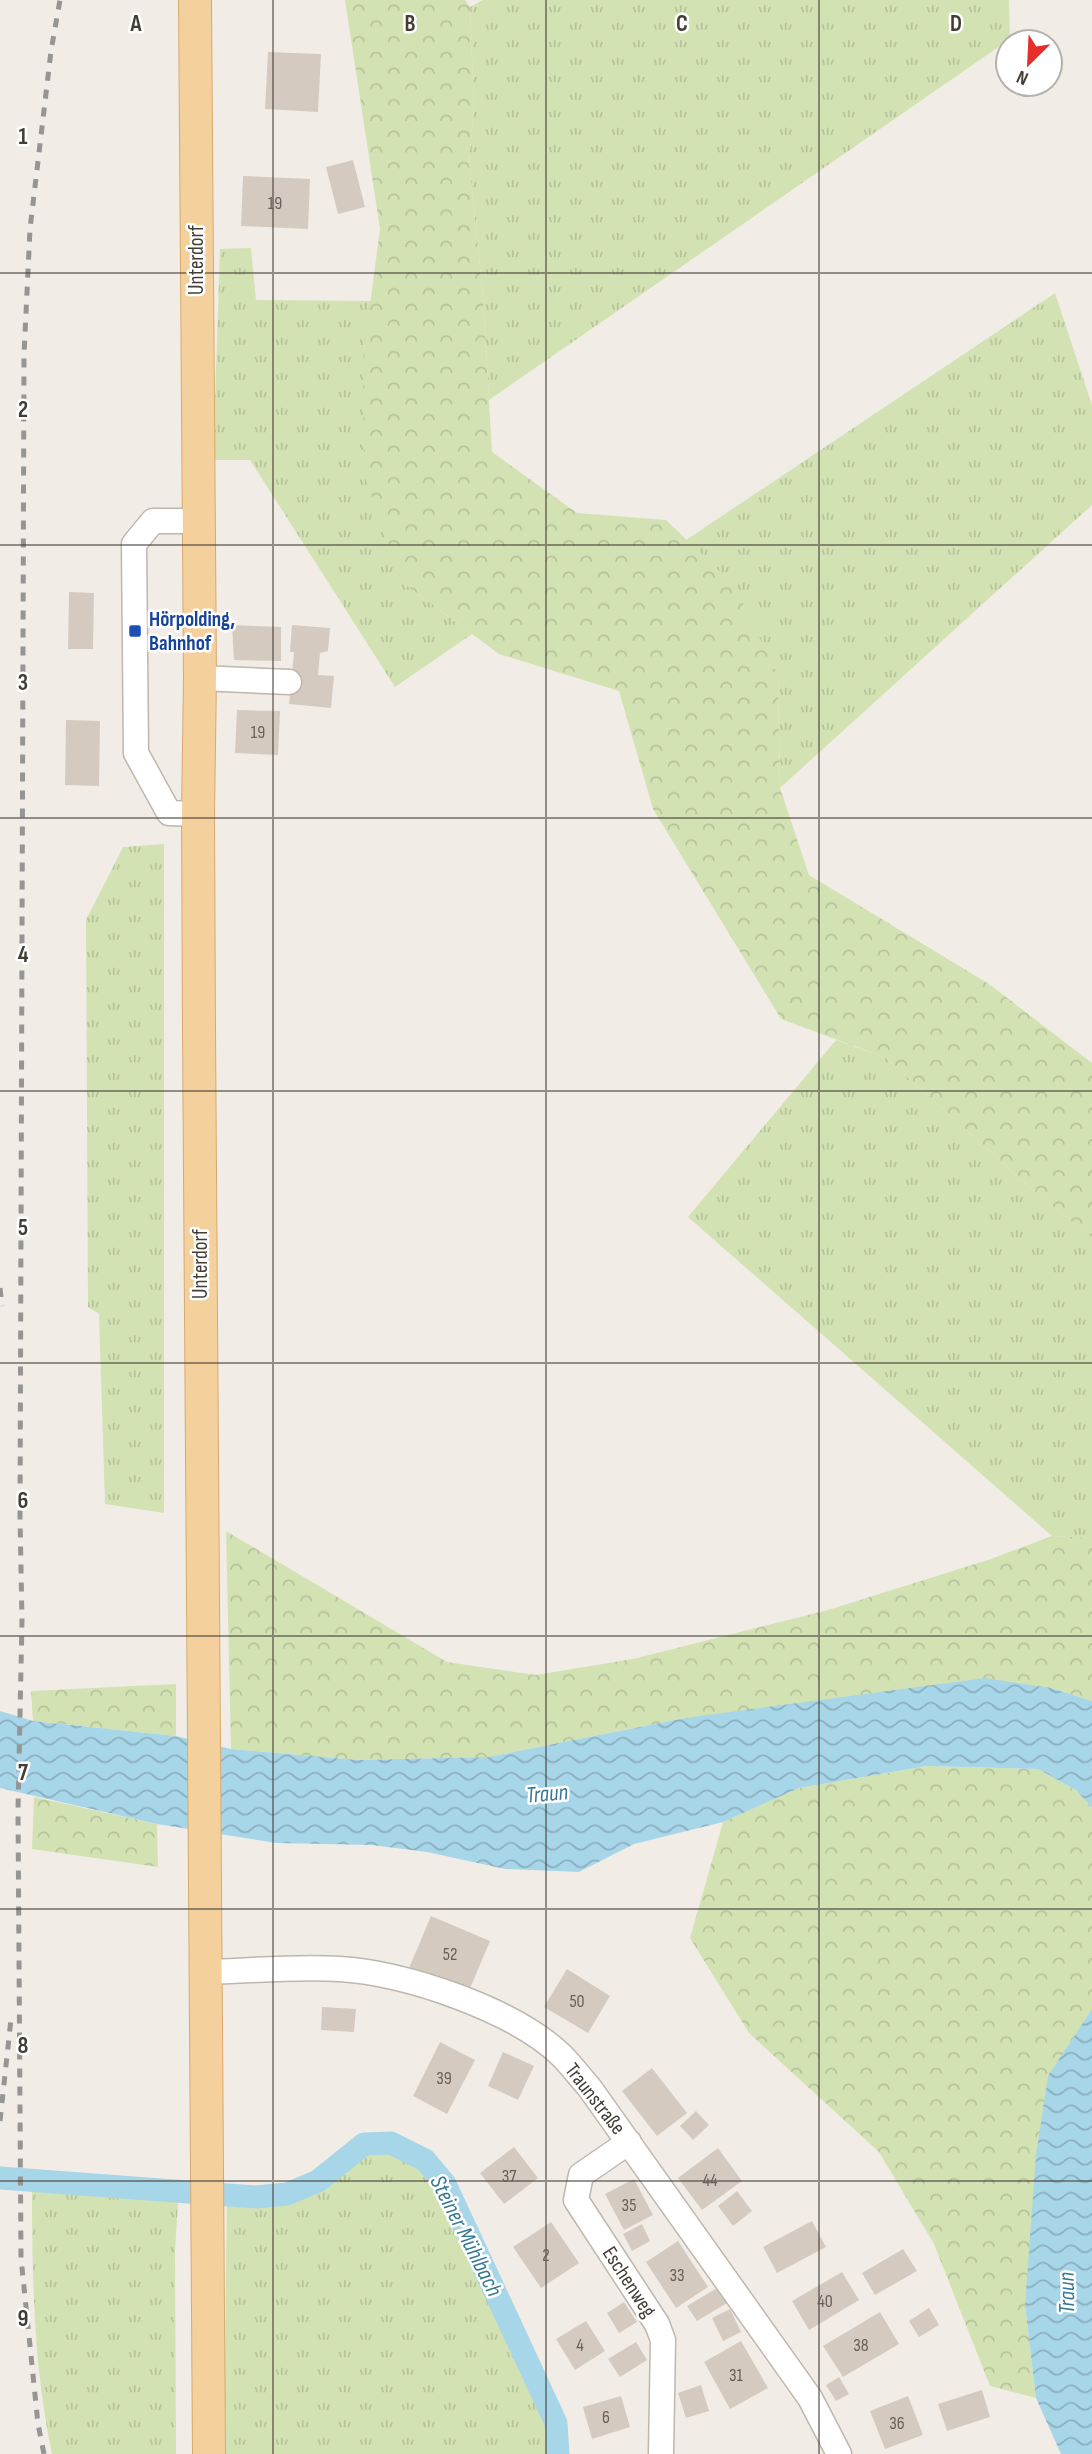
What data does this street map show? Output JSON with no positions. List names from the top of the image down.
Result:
{
  "streets": {
    "main road": ["Unterdorf"],
    "street": ["Traunstraße", "Eschenweg"]
  },
  "crossings": [
    ["Unterdorf", "Traunstraße"],
    ["Traunstraße", "Eschenweg"]
  ],
  "water": ["Traun", "Steiner Mühlbach"],
  "places": {
    "transit": ["Hörpolding, Bahnhof"]
  },
  "house_numbers": [
    "19",
    "19",
    "52",
    "50",
    "39",
    "37",
    "44",
    "35",
    "2",
    "33",
    "40",
    "4",
    "38",
    "31",
    "6",
    "36"
  ],
  "north": "bottom left",
  "grid": {
    "columns": [
      "A",
      "B",
      "C",
      "D"
    ],
    "rows": [
      "1",
      "2",
      "3",
      "4",
      "5",
      "6",
      "7",
      "8",
      "9"
    ]
  }
}
